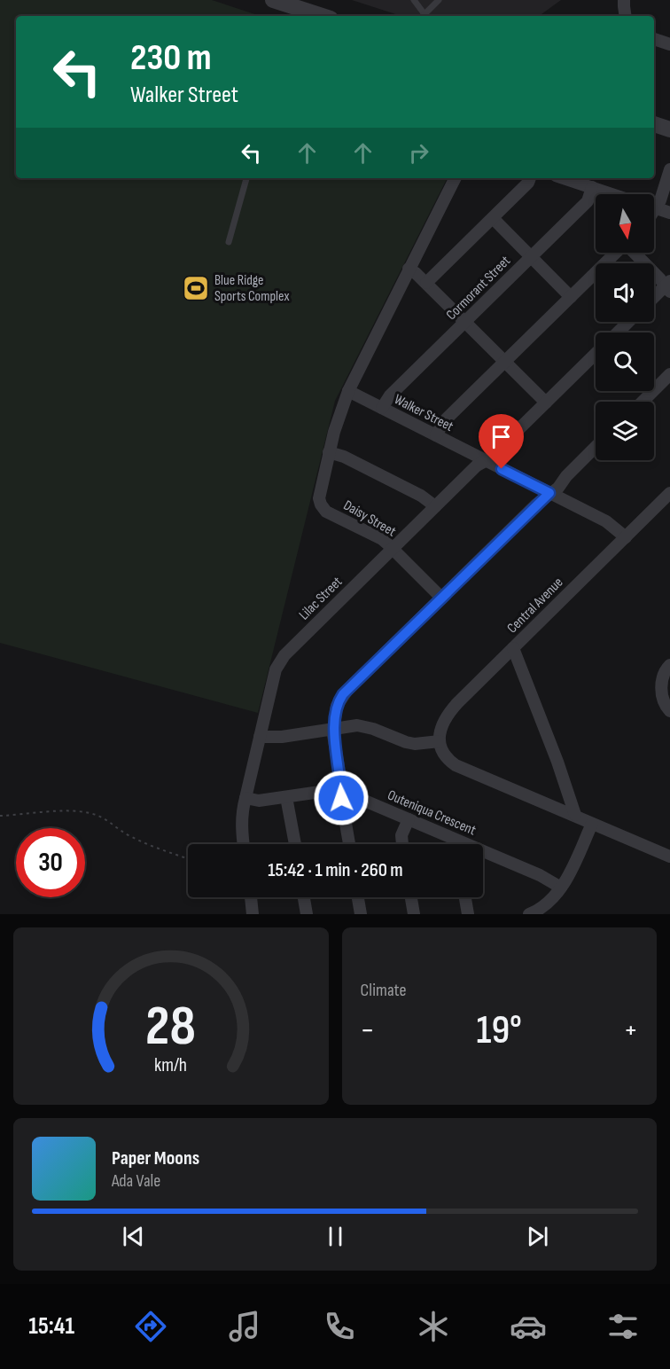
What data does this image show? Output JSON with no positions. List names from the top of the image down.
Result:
{
  "streets": {
    "street": [
      "Cormorant Street",
      "Walker Street",
      "Daisy Street",
      "Lilac Street",
      "Central Avenue",
      "Outeniqua Crescent"
    ]
  },
  "crossings": [
    ["Cormorant Street", "Walker Street"],
    ["Walker Street", "Daisy Street"],
    ["Walker Street", "Lilac Street"],
    ["Walker Street", "Central Avenue"],
    ["Daisy Street", "Lilac Street"],
    ["Lilac Street", "Outeniqua Crescent"]
  ],
  "places": {
    "sports": ["Blue Ridge Sports Complex"]
  },
  "north": "bottom",
  "page": {
    "turn": ["230 m", "Walker Street"],
    "limit": "30",
    "trip": "15:42 · 1 min · 260 m",
    "tile": "Climate",
    "heat": ["−", "19°", "+"],
    "song": ["Paper Moons", "Ada Vale"],
    "tabs": "15:41",
    "gauge": ["28", "km/h"]
  }
}
